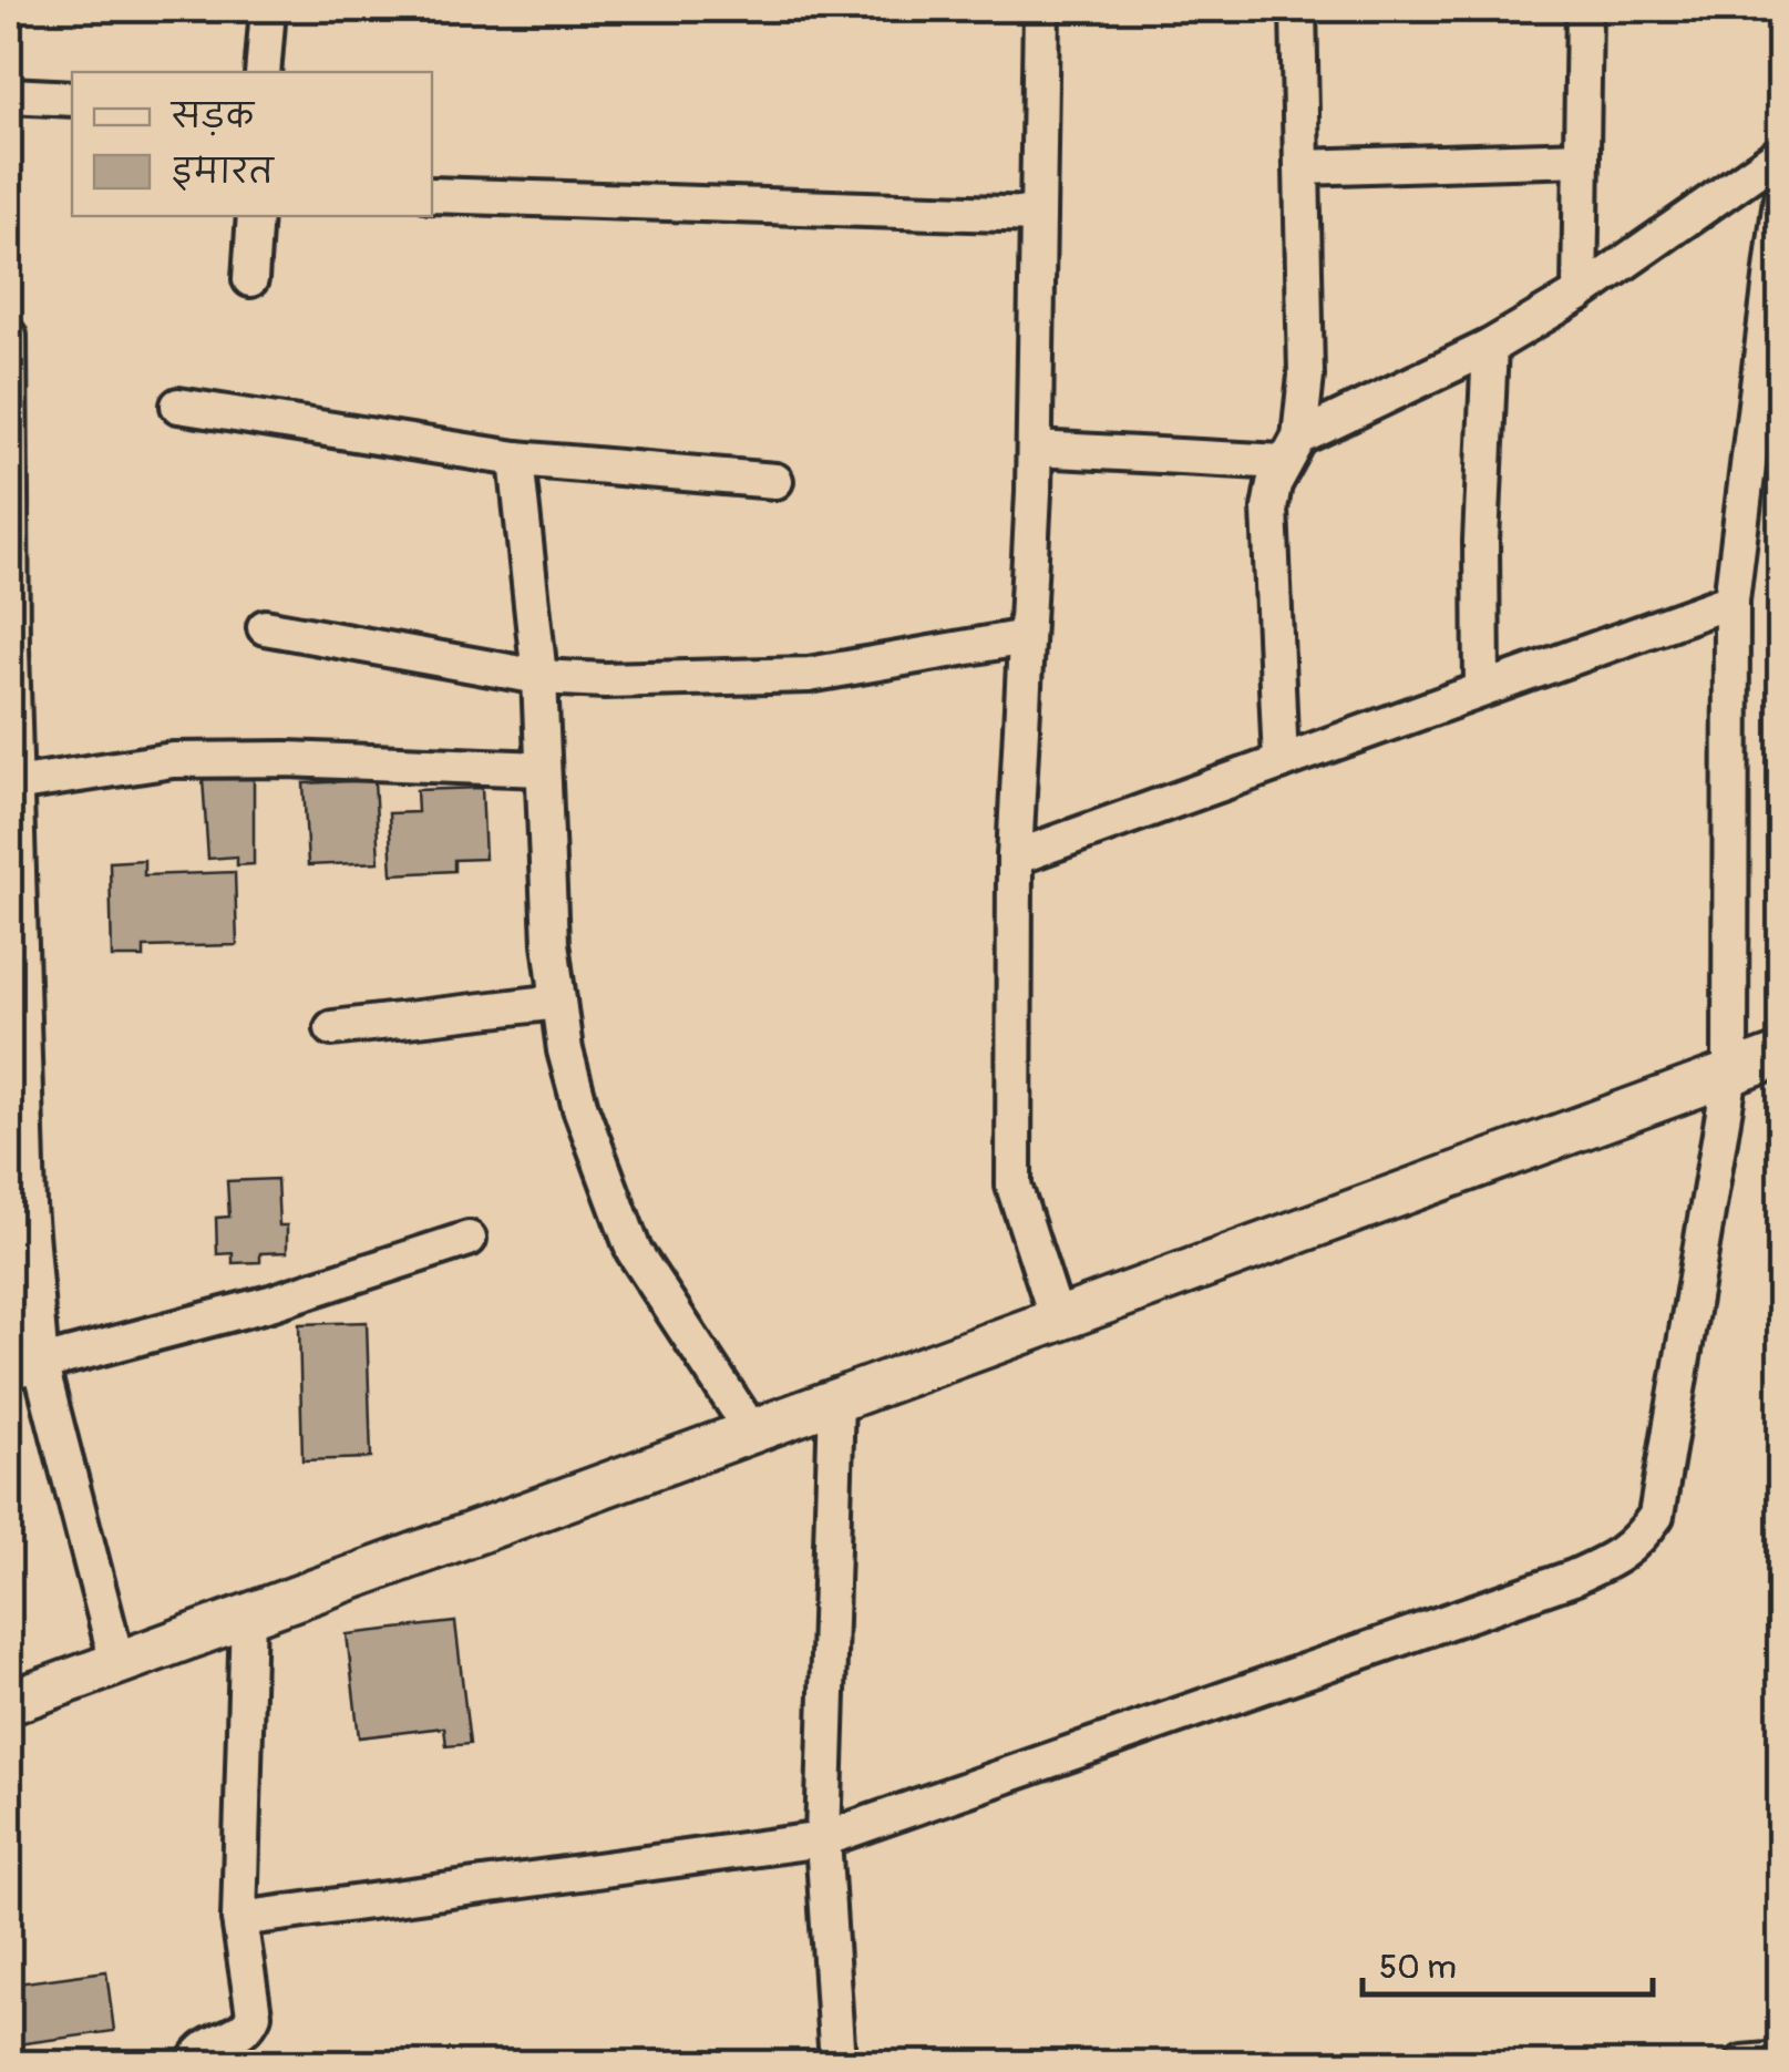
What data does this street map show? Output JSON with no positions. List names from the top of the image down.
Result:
{
  "legend": ["सड़क", "इमारत"],
  "scale_bar": "50 m"
}
